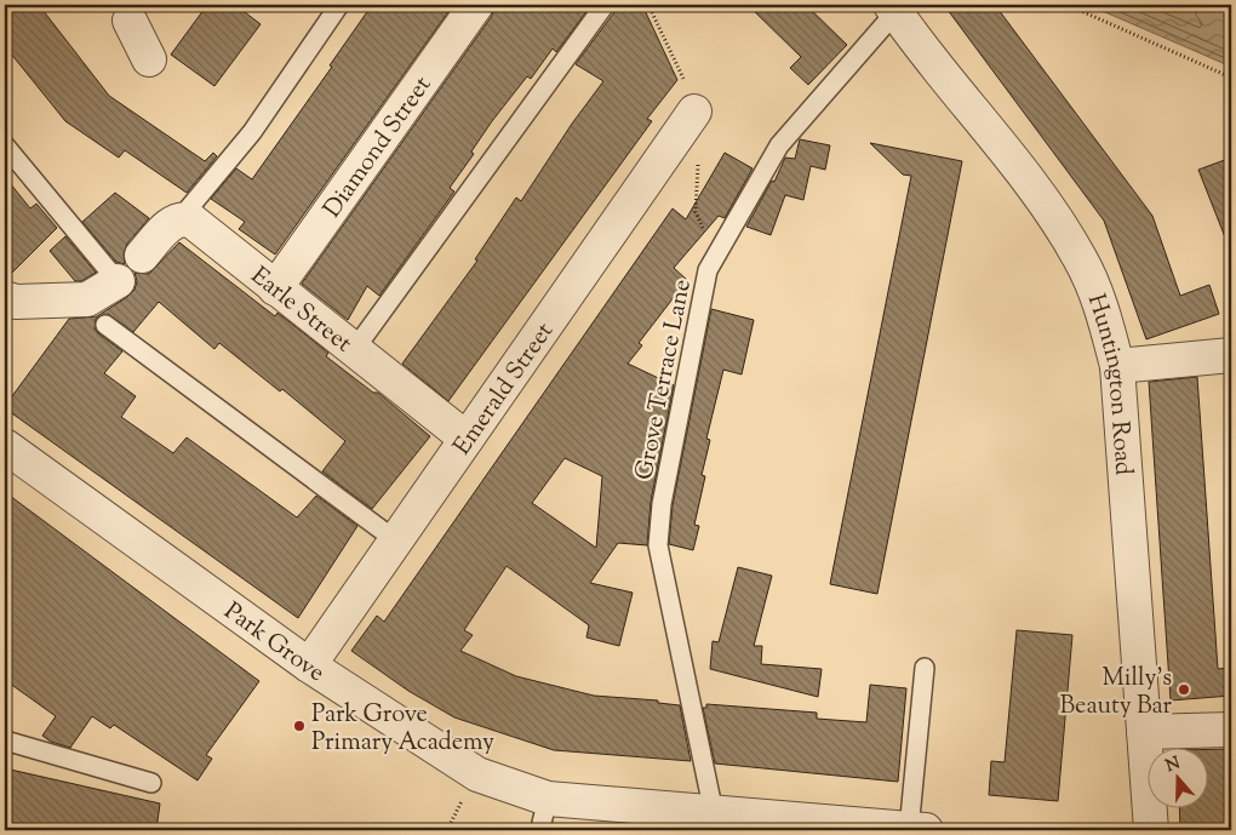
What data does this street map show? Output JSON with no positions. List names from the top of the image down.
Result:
{
  "streets": {
    "street": [
      "Diamond Street",
      "Earle Street",
      "Huntington Road",
      "Emerald Street",
      "Park Grove"
    ],
    "lane": ["Grove Terrace Lane"]
  },
  "crossings": [
    ["Diamond Street", "Earle Street"],
    ["Earle Street", "Emerald Street"],
    ["Grove Terrace Lane", "Huntington Road"],
    ["Grove Terrace Lane", "Park Grove"],
    ["Emerald Street", "Park Grove"]
  ],
  "places": ["Milly's Beauty Bar", "Park Grove Primary Academy"],
  "north": "top"
}
